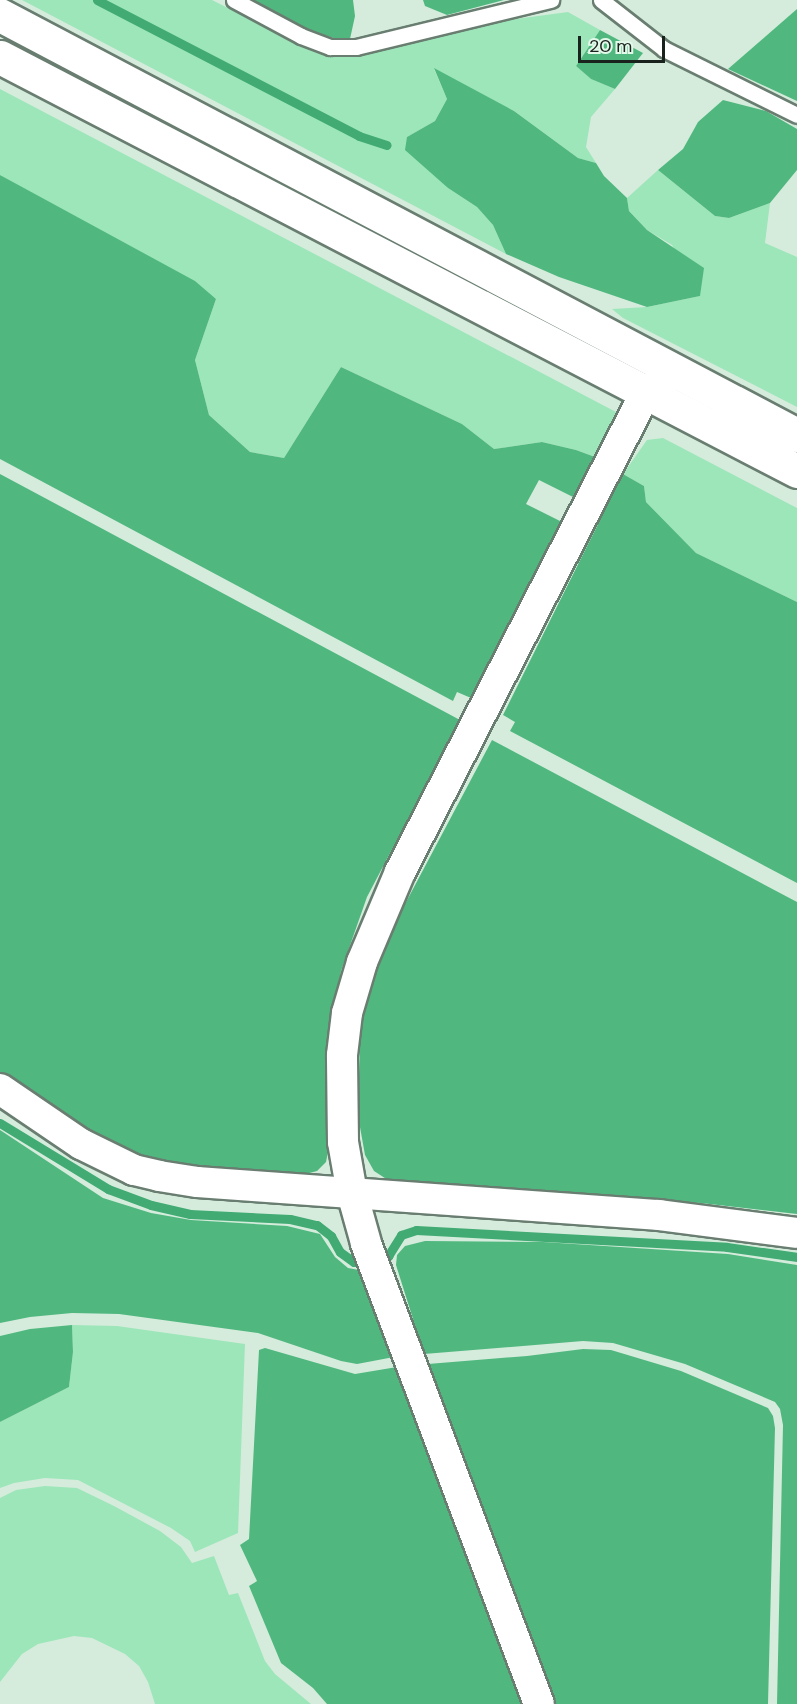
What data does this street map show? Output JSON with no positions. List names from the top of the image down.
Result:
{
  "scale_bar": "20 m"
}
